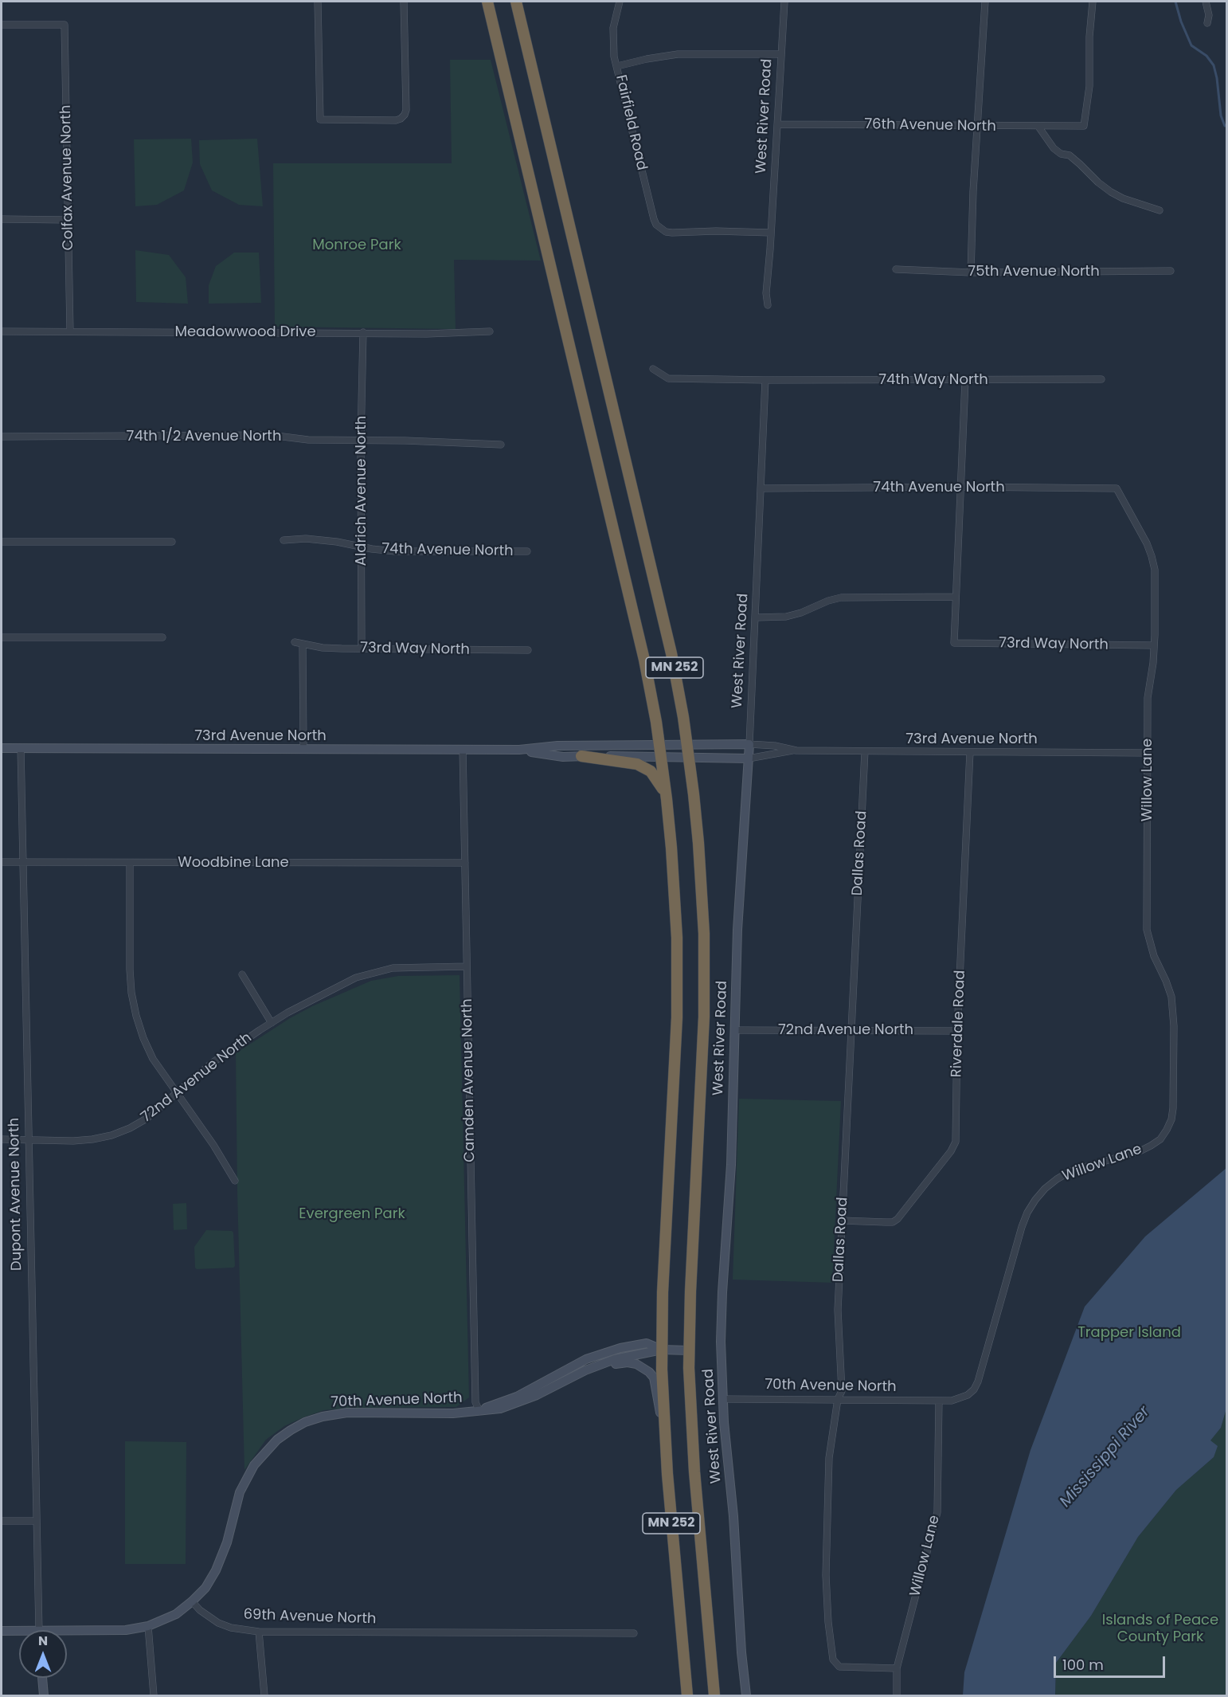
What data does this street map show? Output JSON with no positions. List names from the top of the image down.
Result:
{
  "streets": {
    "highway": ["MN 252"],
    "street": [
      "West River Road",
      "Fairfield Road",
      "76th Avenue North",
      "Colfax Avenue North",
      "75th Avenue North",
      "Meadowwood Drive",
      "74th Way North",
      "74th 1/2 Avenue North",
      "74th Avenue North",
      "Aldrich Avenue North",
      "73rd Way North",
      "73rd Avenue North",
      "Willow Lane",
      "Dallas Road",
      "Woodbine Lane",
      "Riverdale Road",
      "72nd Avenue North",
      "Camden Avenue North",
      "Dupont Avenue North",
      "70th Avenue North",
      "69th Avenue North"
    ]
  },
  "crossings": [
    ["West River Road", "Fairfield Road"],
    ["West River Road", "76th Avenue North"],
    ["West River Road", "74th Way North"],
    ["West River Road", "74th Avenue North"],
    ["West River Road", "73rd Avenue North"],
    ["West River Road", "72nd Avenue North"],
    ["West River Road", "70th Avenue North"],
    ["Colfax Avenue North", "Meadowwood Drive"],
    ["Meadowwood Drive", "Aldrich Avenue North"],
    ["74th 1/2 Avenue North", "Aldrich Avenue North"],
    ["74th Avenue North", "Aldrich Avenue North"],
    ["74th Avenue North", "Willow Lane"],
    ["Aldrich Avenue North", "73rd Way North"],
    ["73rd Way North", "Willow Lane"],
    ["MN 252", "73rd Avenue North"],
    ["MN 252", "70th Avenue North"],
    ["73rd Avenue North", "Willow Lane"],
    ["73rd Avenue North", "Dallas Road"],
    ["73rd Avenue North", "Riverdale Road"],
    ["73rd Avenue North", "Camden Avenue North"],
    ["73rd Avenue North", "Dupont Avenue North"],
    ["Willow Lane", "Dallas Road"],
    ["Willow Lane", "70th Avenue North"],
    ["Dallas Road", "Riverdale Road"],
    ["Dallas Road", "72nd Avenue North"],
    ["Dallas Road", "70th Avenue North"],
    ["Woodbine Lane", "Camden Avenue North"],
    ["Woodbine Lane", "Dupont Avenue North"],
    ["Riverdale Road", "72nd Avenue North"],
    ["72nd Avenue North", "Camden Avenue North"],
    ["72nd Avenue North", "Dupont Avenue North"],
    ["Camden Avenue North", "70th Avenue North"],
    ["70th Avenue North", "69th Avenue North"]
  ],
  "water": ["Mississippi River"],
  "parks": [
    "Monroe Park",
    "Evergreen Park",
    "Trapper Island",
    "Islands of Peace County Park"
  ],
  "scale_bar": "100 m",
  "north": "top"
}
